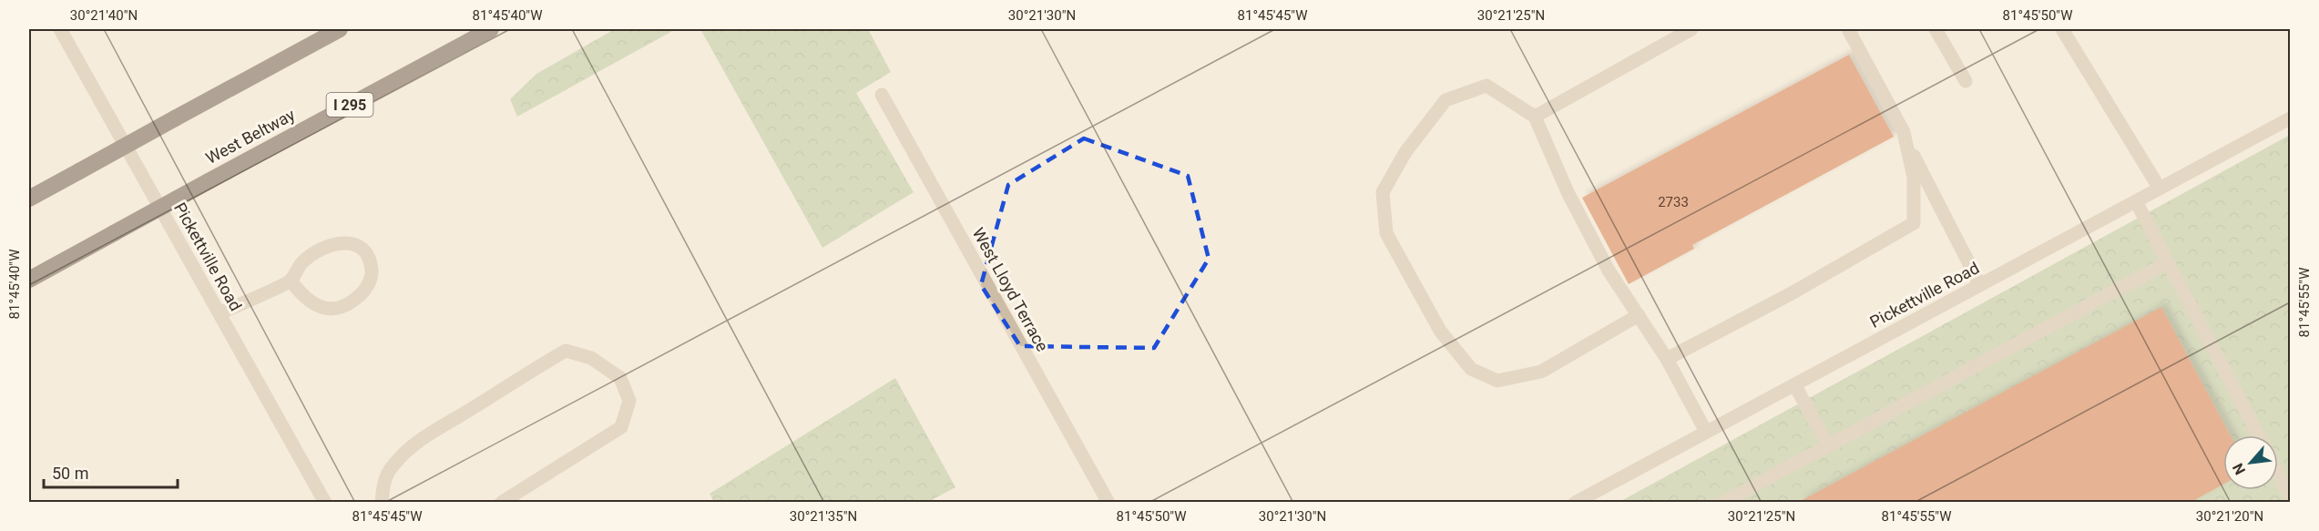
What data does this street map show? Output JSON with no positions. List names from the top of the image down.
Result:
{
  "streets": {
    "highway": ["I 295", "West Beltway"],
    "street": ["Pickettville Road", "West Lloyd Terrace"]
  },
  "house_numbers": ["2733"],
  "scale_bar": "50 m",
  "north": "bottom left",
  "coordinates": [
    "30°21'40\"N",
    "81°45'40\"W",
    "30°21'30\"N",
    "81°45'45\"W",
    "30°21'25\"N",
    "81°45'50\"W",
    "81°45'55\"W",
    "30°21'35\"N",
    "30°21'20\"N"
  ]
}
